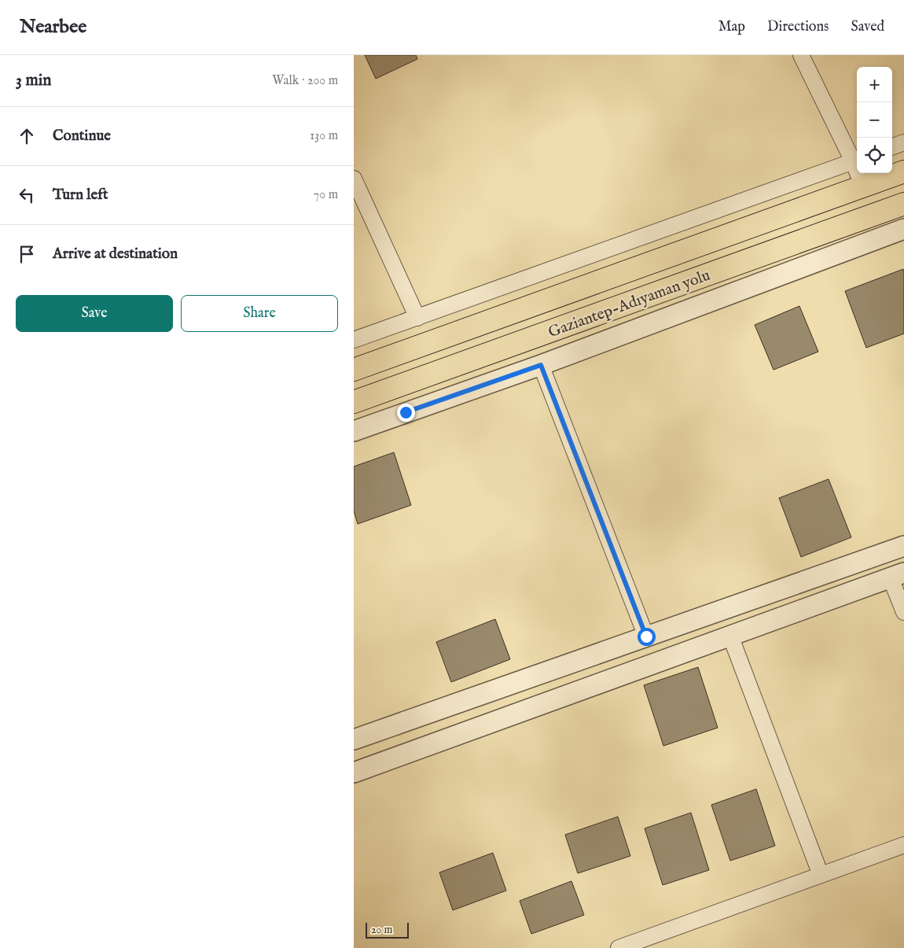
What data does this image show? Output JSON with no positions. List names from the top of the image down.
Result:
{
  "streets": {
    "highway": ["Gaziantep-Adıyaman yolu"]
  },
  "scale_bar": "20 m",
  "page": {
    "header": "Nearbee",
    "nav": ["Map", "Directions", "Saved"],
    "heading": ["3 min", "Walk · 200 m"],
    "map_buttons": ["+", "−"],
    "list": [
      ["Continue", "130 m"],
      ["Turn left", "70 m"],
      "Arrive at destination"
    ],
    "buttons": ["Save", "Share"],
    "scale": "20 m"
  }
}
